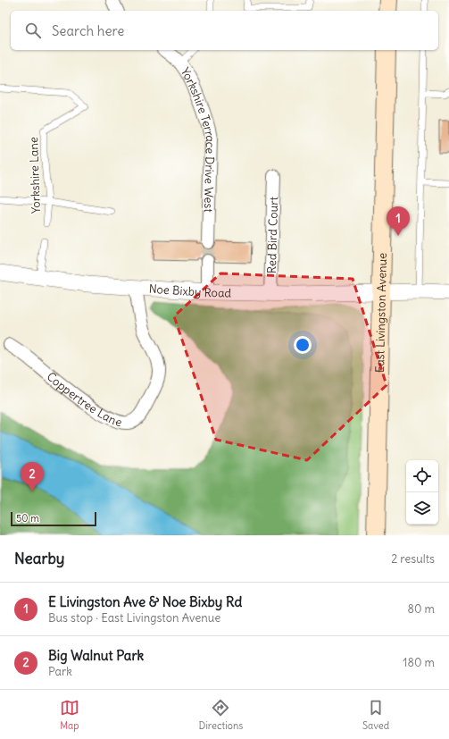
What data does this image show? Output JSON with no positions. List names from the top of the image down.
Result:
{
  "streets": {
    "main road": ["East Livingston Avenue"],
    "street": [
      "Yorkshire Terrace Drive West",
      "Red Bird Court",
      "Noe Bixby Road",
      "Coppertree Lane"
    ],
    "lane": ["Yorkshire Lane"]
  },
  "crossings": [
    ["Red Bird Court", "Noe Bixby Road"],
    ["Noe Bixby Road", "East Livingston Avenue"],
    ["Noe Bixby Road", "Coppertree Lane"]
  ],
  "scale_bar": "50 m",
  "page": {
    "search": "Search here",
    "pins": ["1", "2"],
    "scale": "50 m",
    "heading": ["Nearby", "2 results"],
    "list": [
      {
        "mark": "1",
        "name": "E Livingston Ave & Noe Bixby Rd",
        "note": "Bus stop · East Livingston Avenue",
        "value": "80 m"
      },
      {
        "mark": "2",
        "name": "Big Walnut Park",
        "note": "Park",
        "value": "180 m"
      }
    ],
    "nav": ["Map", "Directions", "Saved"]
  }
}
